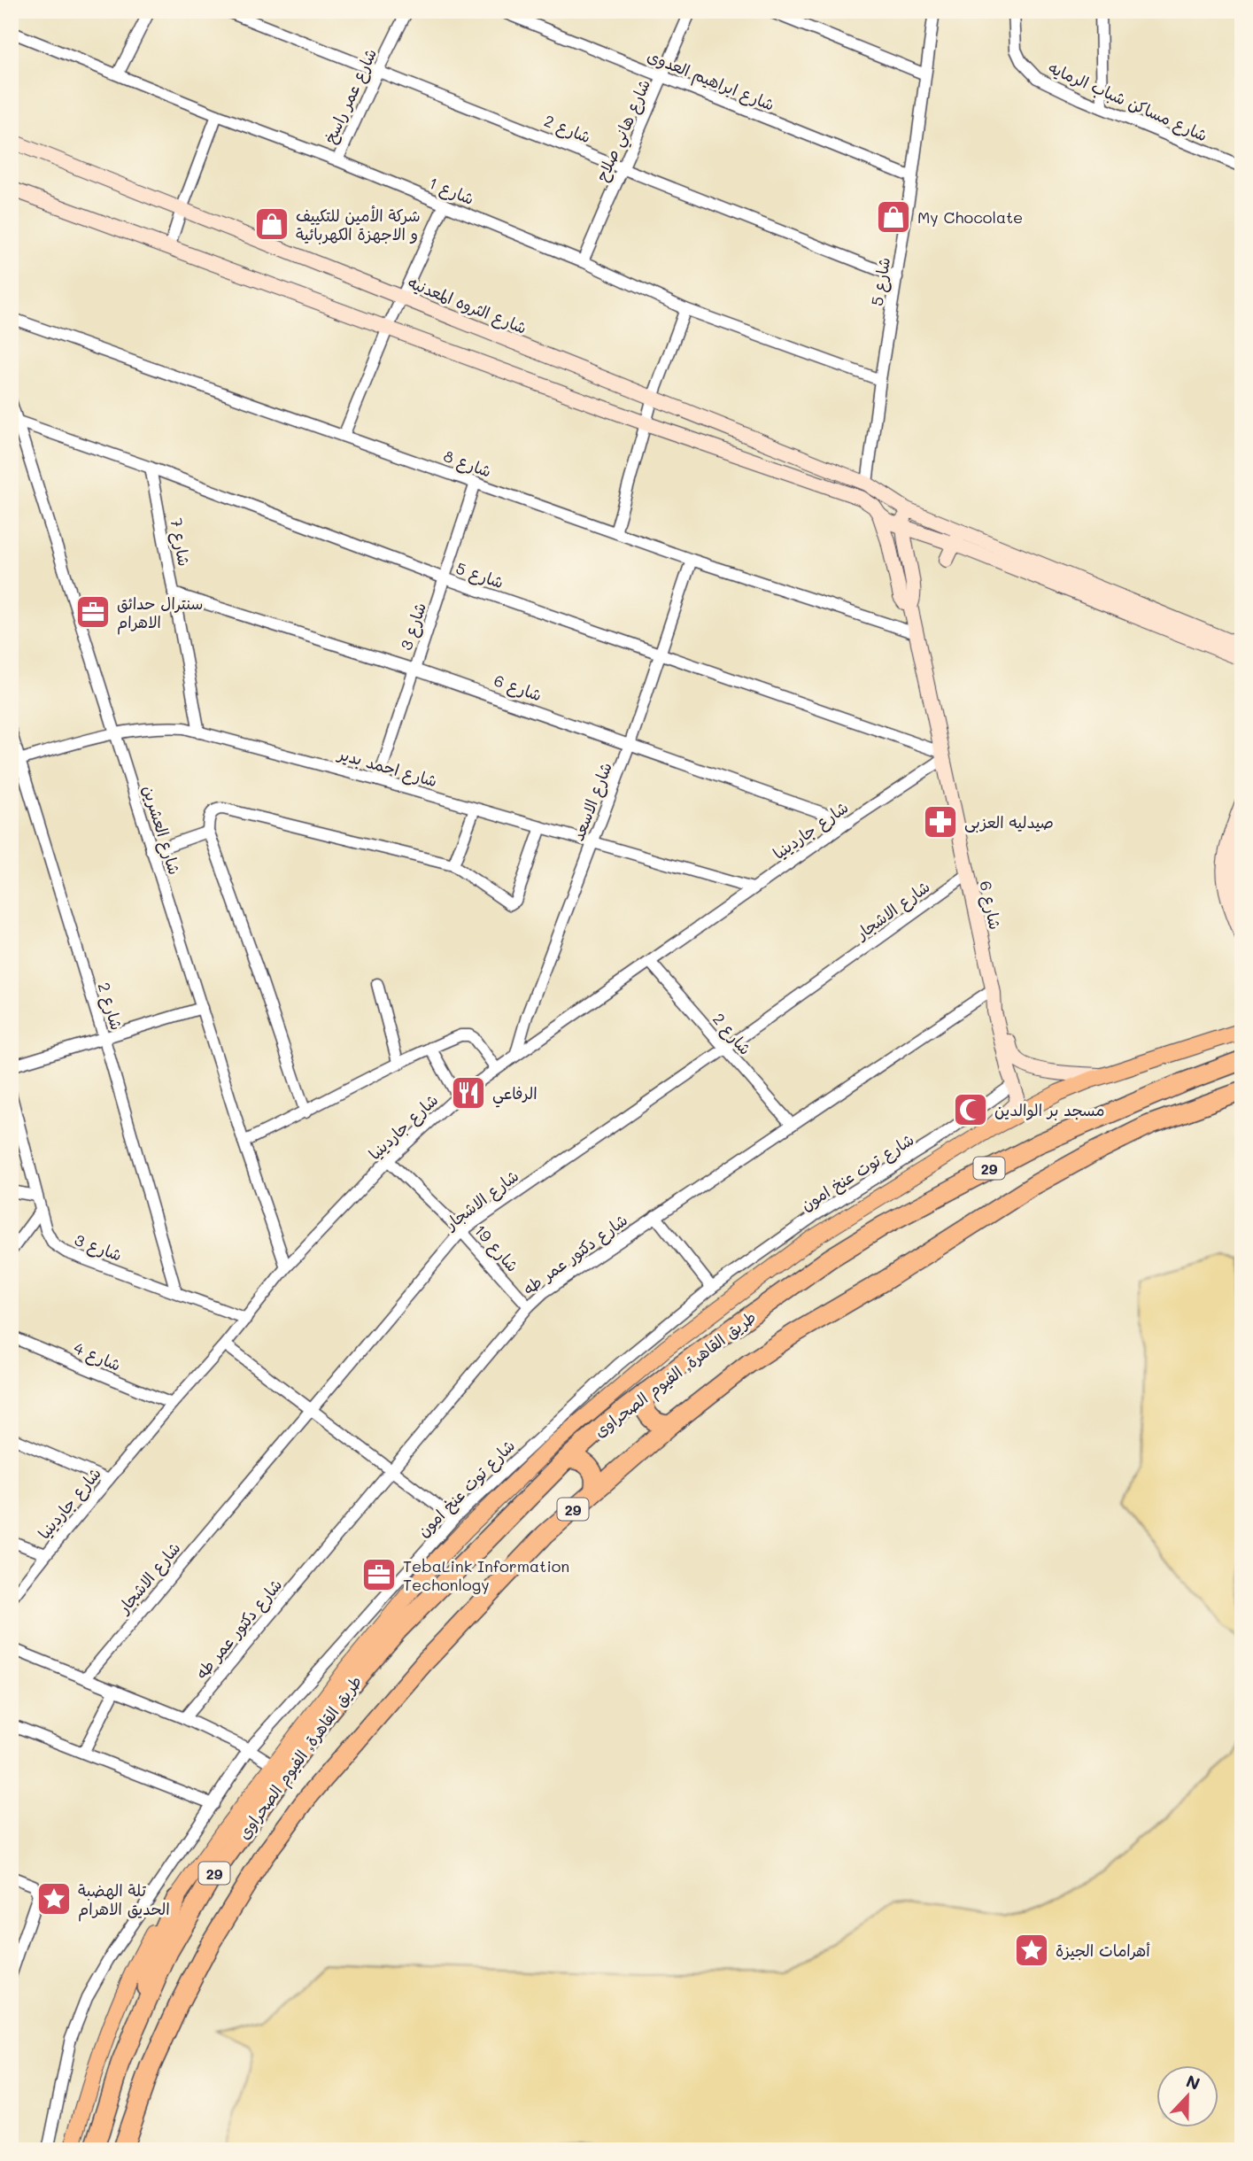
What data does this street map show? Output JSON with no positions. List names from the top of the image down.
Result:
{
  "streets": {
    "highway": ["29", "طريق القاهرة, الفيوم الصحراوى"],
    "street": [
      "شارع ابراهيم العدوى",
      "شارع عمر راسخ",
      "شارع مساكن شباب الرمايه",
      "شارع 2",
      "شارع هاني صلاح",
      "شارع 1",
      "شارع 5",
      "شارع الثروه المعدنيه",
      "شارع 8",
      "شارع 7",
      "شارع 3",
      "شارع 6",
      "شارع احمد بدير",
      "شارع الاسعد",
      "شارع العشرين",
      "شارع جاردينيا",
      "شارع الاشجار",
      "شارع توت عنخ امون",
      "شارع 19",
      "شارع دكتور عمر طه",
      "شارع 4"
    ]
  },
  "crossings": [
    ["شارع ابراهيم العدوى", "شارع هاني صلاح"],
    ["شارع ابراهيم العدوى", "شارع 5"],
    ["شارع عمر راسخ", "شارع 2"],
    ["شارع عمر راسخ", "شارع 1"],
    ["شارع 2", "شارع هاني صلاح"],
    ["شارع 2", "شارع 5"],
    ["شارع 2", "شارع 3"],
    ["شارع 2", "شارع احمد بدير"],
    ["شارع 2", "شارع جاردينيا"],
    ["شارع 2", "شارع الاشجار"],
    ["شارع 2", "شارع دكتور عمر طه"],
    ["شارع هاني صلاح", "شارع 1"],
    ["شارع 1", "شارع 5"],
    ["شارع 5", "شارع الثروه المعدنيه"],
    ["شارع 5", "شارع 7"],
    ["شارع 5", "شارع 3"],
    ["شارع 5", "شارع 6"],
    ["شارع 5", "شارع الاسعد"],
    ["شارع 5", "شارع العشرين"],
    ["شارع 5", "شارع جاردينيا"],
    ["شارع الثروه المعدنيه", "شارع 6"],
    ["شارع 8", "شارع 3"],
    ["شارع 8", "شارع 6"],
    ["شارع 8", "شارع الاسعد"],
    ["شارع 7", "شارع 6"],
    ["شارع 7", "شارع احمد بدير"],
    ["شارع 3", "شارع 6"],
    ["شارع 3", "شارع احمد بدير"],
    ["شارع 3", "شارع جاردينيا"],
    ["شارع 6", "شارع الاسعد"],
    ["شارع 6", "شارع جاردينيا"],
    ["شارع 6", "شارع الاشجار"],
    ["شارع 6", "شارع توت عنخ امون"],
    ["شارع 6", "شارع دكتور عمر طه"],
    ["شارع احمد بدير", "شارع الاسعد"],
    ["شارع احمد بدير", "شارع العشرين"],
    ["شارع احمد بدير", "شارع جاردينيا"],
    ["شارع الاسعد", "شارع جاردينيا"],
    ["شارع العشرين", "شارع جاردينيا"],
    ["شارع جاردينيا", "شارع 19"],
    ["شارع جاردينيا", "شارع 4"],
    ["شارع الاشجار", "شارع 19"],
    ["شارع 19", "شارع دكتور عمر طه"]
  ],
  "places": {
    "shop": ["My Chocolate", "شركة الأمين للتكييف و الاجهزة الكهربائية"],
    "office": ["سنترال حدائق الاهرام", "TebaLink Information Techonlogy"],
    "pharmacy": ["صيدليه العزبى"],
    "restaurant": ["الرفاعي"],
    "mosque": ["مسجد بر الوالدين"],
    "place": ["تلة الهضبة الحديق الاهرام", "أهرامات الجيزة"]
  },
  "north": "top"
}
